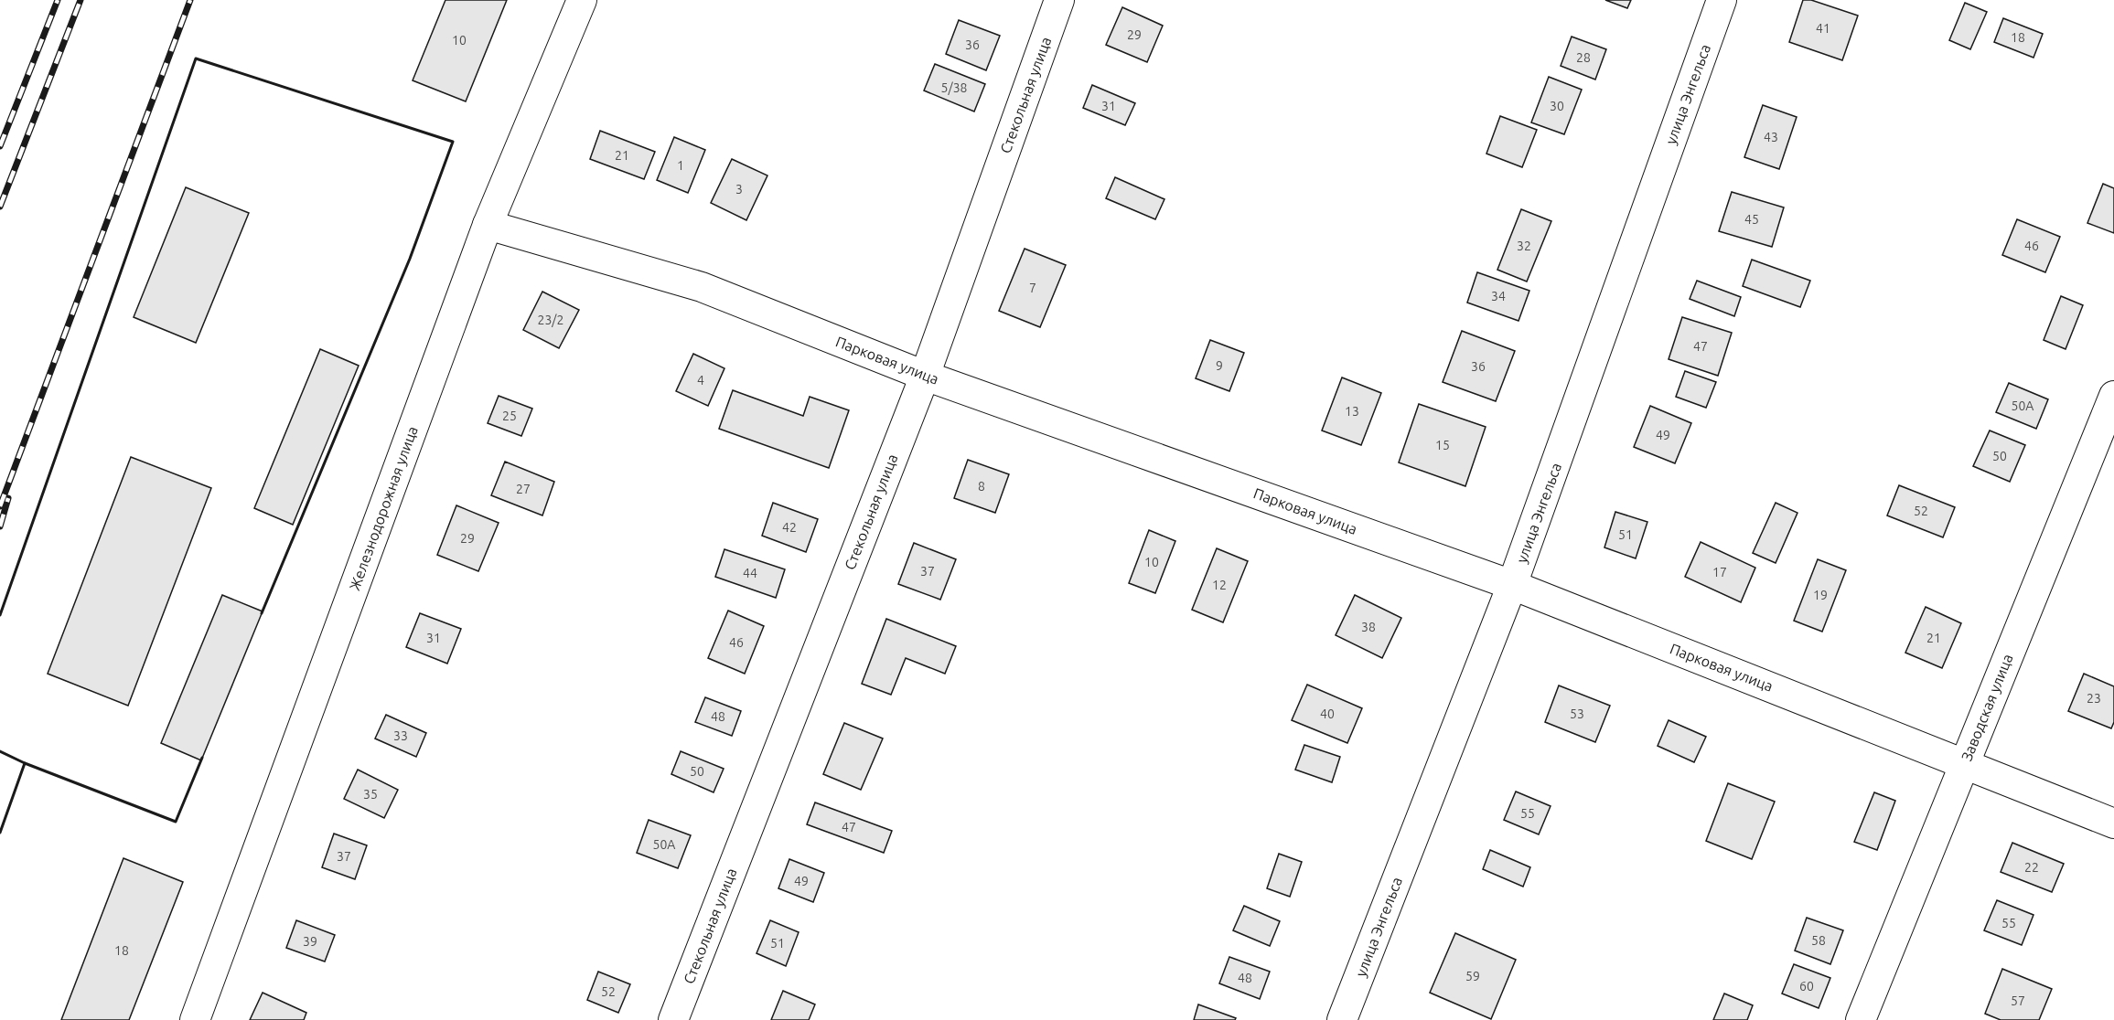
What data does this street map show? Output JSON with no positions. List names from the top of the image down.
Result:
{
  "streets": {
    "street": [
      "улица Энгельса",
      "Стекольная улица",
      "Парковая улица",
      "Железнодорожная улица",
      "Заводская улица"
    ]
  },
  "crossings": [
    ["улица Энгельса", "Парковая улица"],
    ["Стекольная улица", "Парковая улица"],
    ["Парковая улица", "Железнодорожная улица"],
    ["Парковая улица", "Заводская улица"]
  ],
  "house_numbers": [
    "41",
    "29",
    "18",
    "10",
    "36",
    "28",
    "5/38",
    "31",
    "30",
    "43",
    "21",
    "1",
    "3",
    "45",
    "32",
    "46",
    "7",
    "34",
    "23/2",
    "47",
    "9",
    "36",
    "4",
    "50А",
    "13",
    "25",
    "49",
    "15",
    "50",
    "8",
    "27",
    "52",
    "42",
    "51",
    "29",
    "10",
    "37",
    "17",
    "44",
    "12",
    "19",
    "38",
    "31",
    "21",
    "46",
    "23",
    "40",
    "53",
    "48",
    "33",
    "50",
    "35",
    "55",
    "47",
    "50А",
    "37",
    "22",
    "49",
    "55",
    "58",
    "39",
    "51",
    "18",
    "59",
    "48",
    "60",
    "52",
    "57"
  ]
}
